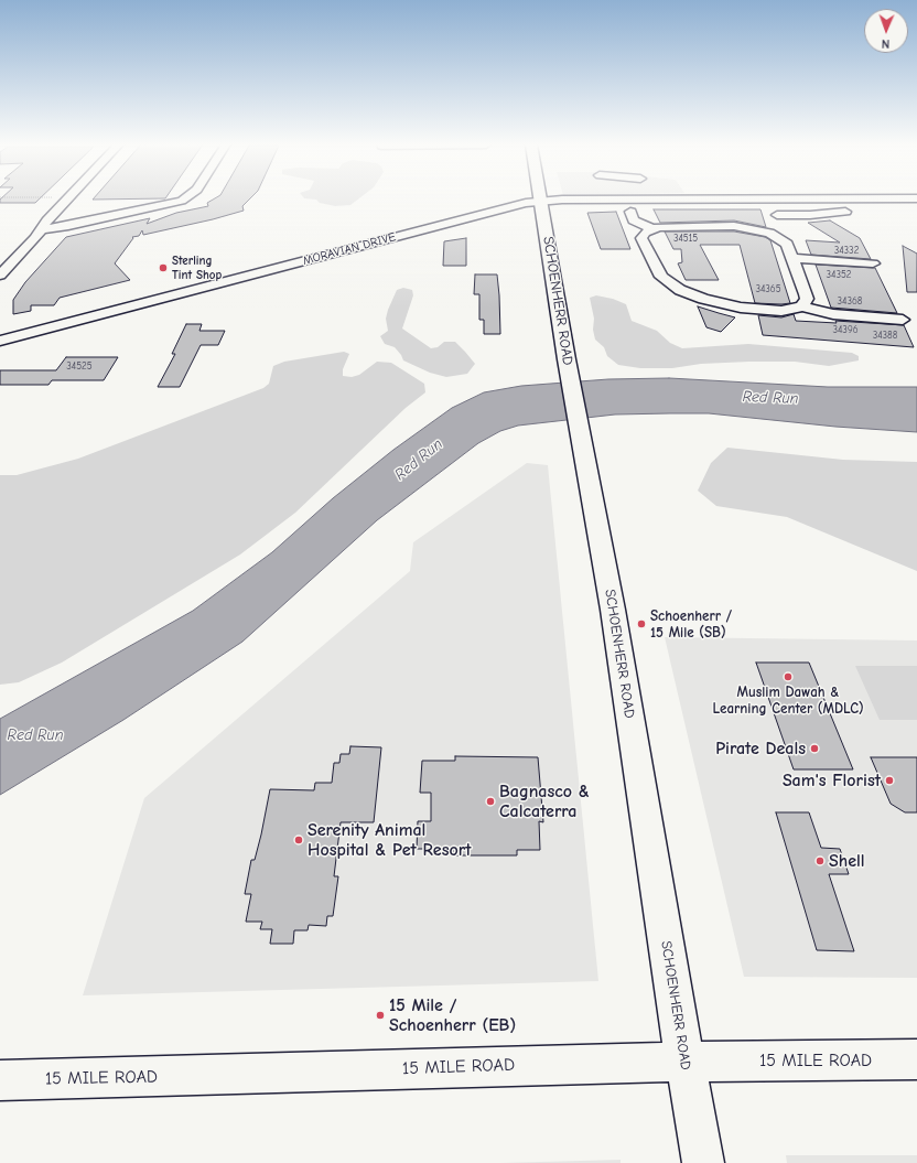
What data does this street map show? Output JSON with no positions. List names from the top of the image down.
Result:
{
  "streets": {
    "main road": ["SCHOENHERR ROAD", "15 MILE ROAD"],
    "street": ["MORAVIAN DRIVE"]
  },
  "crossings": [
    ["MORAVIAN DRIVE", "SCHOENHERR ROAD"],
    ["SCHOENHERR ROAD", "15 MILE ROAD"]
  ],
  "water": ["Red Run"],
  "places": [
    "Sterling Tint Shop",
    "Schoenherr / 15 Mile (SB)",
    "Muslim Dawah & Learning Center (MDLC)",
    "Pirate Deals",
    "Sam's Florist",
    "Bagnasco & Calcaterra",
    "Serenity Animal Hospital & Pet Resort",
    "Shell",
    "15 Mile / Schoenherr (EB)"
  ],
  "house_numbers": [
    "34515",
    "34332",
    "34352",
    "34365",
    "34368",
    "34396",
    "34388",
    "34525"
  ],
  "north": "bottom"
}
